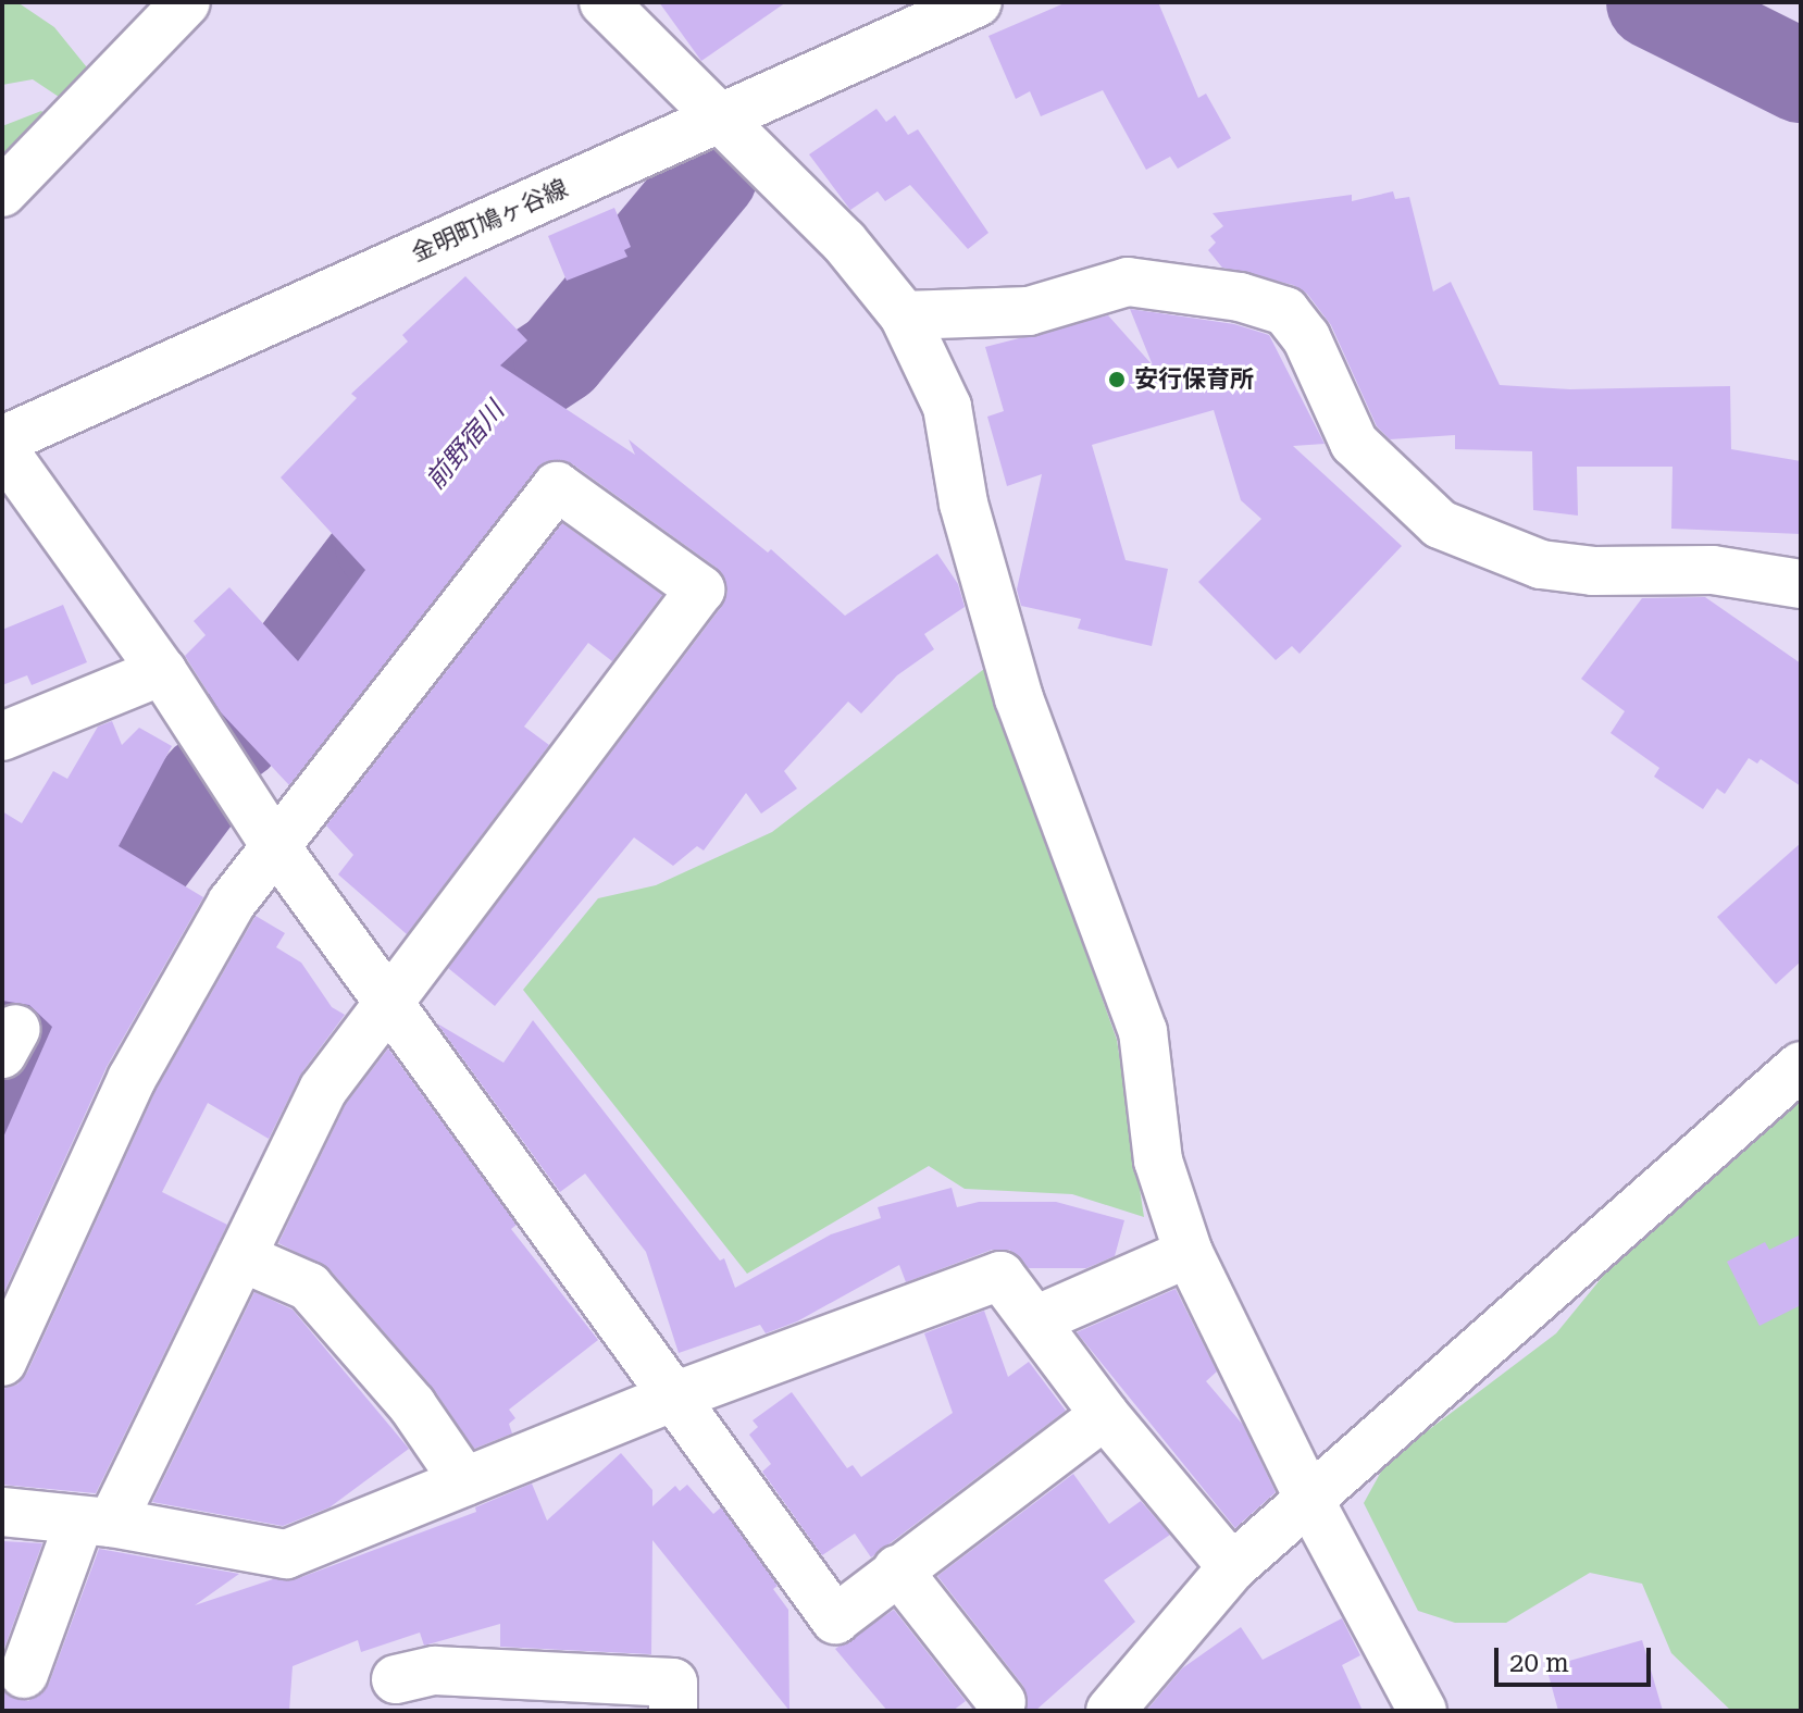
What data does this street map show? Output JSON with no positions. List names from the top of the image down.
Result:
{
  "streets": {
    "street": ["金明町鳩ヶ谷線"]
  },
  "water": ["前野宿川"],
  "places": ["安行保育所"],
  "scale_bar": "20 m"
}
